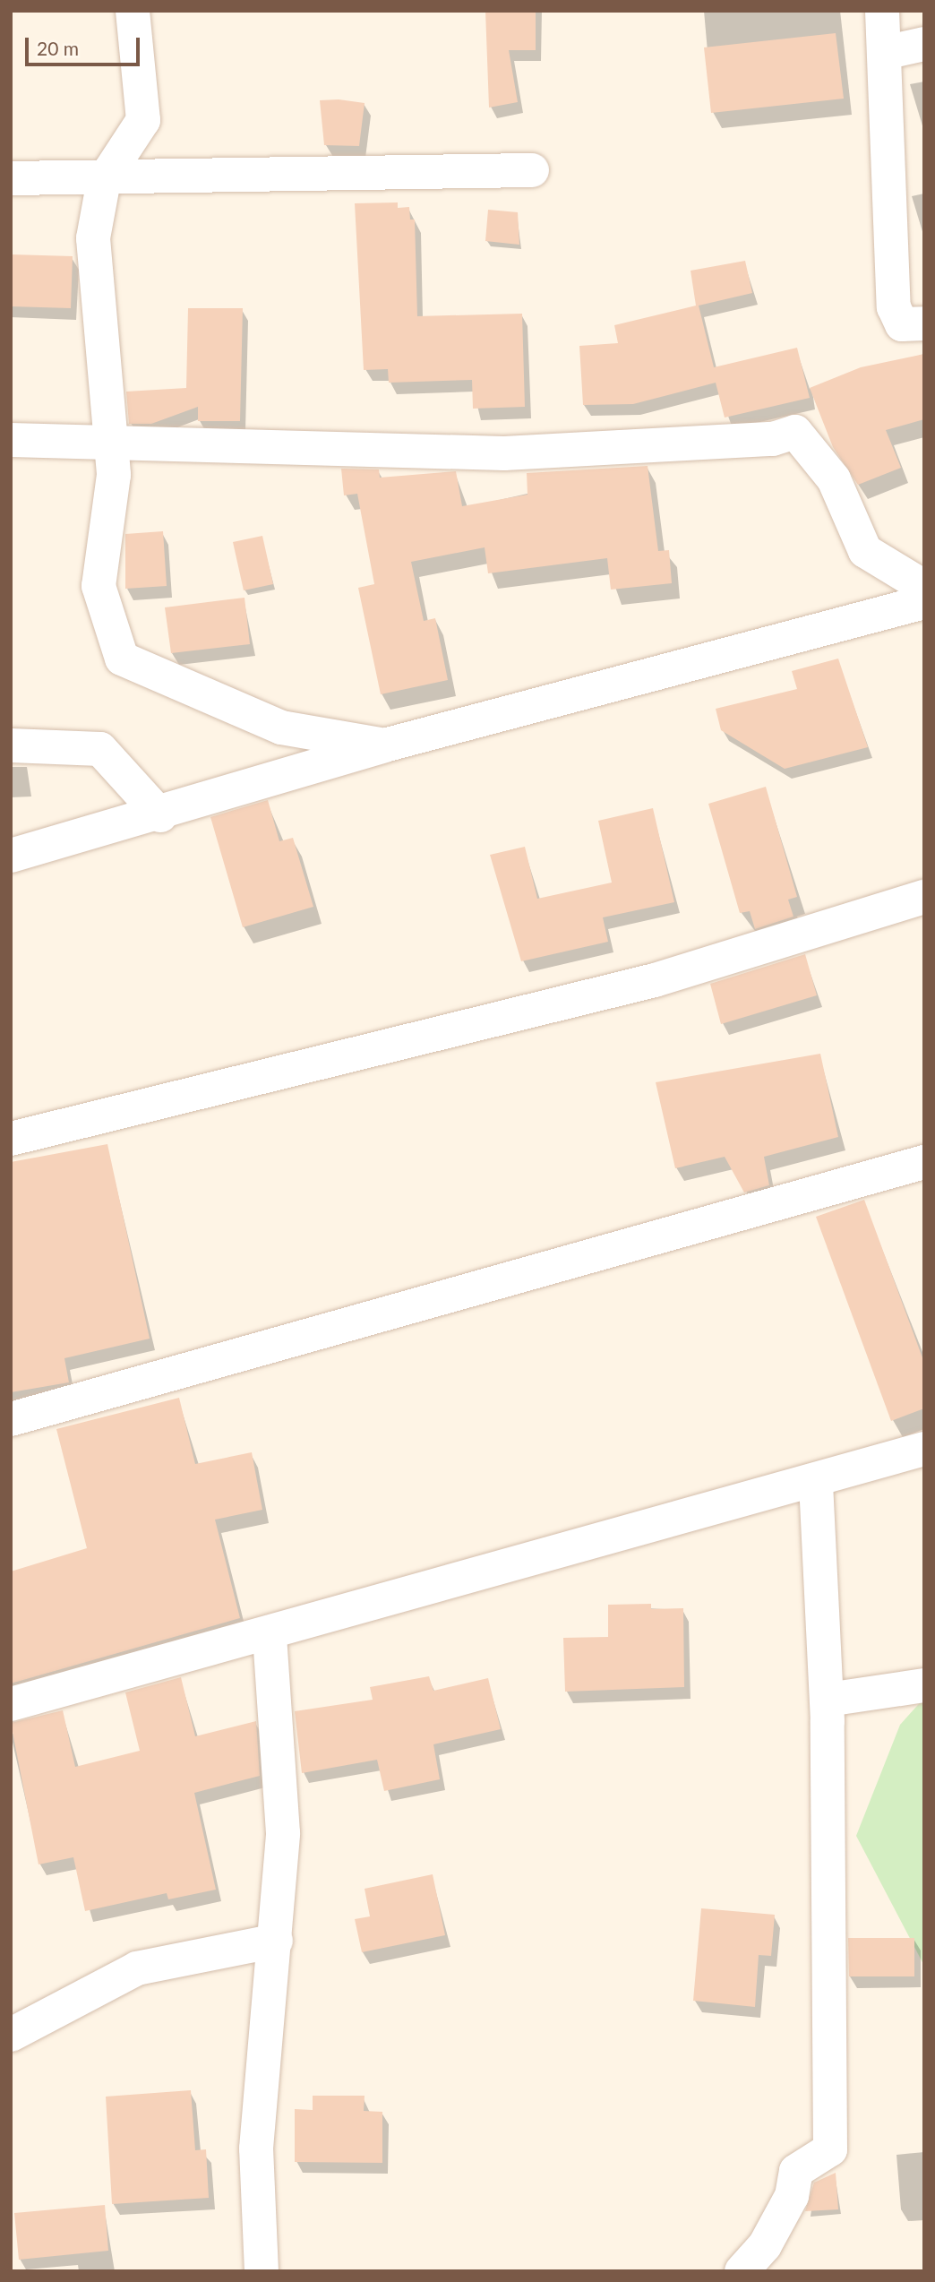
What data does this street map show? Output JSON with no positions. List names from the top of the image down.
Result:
{
  "scale_bar": "20 m"
}
